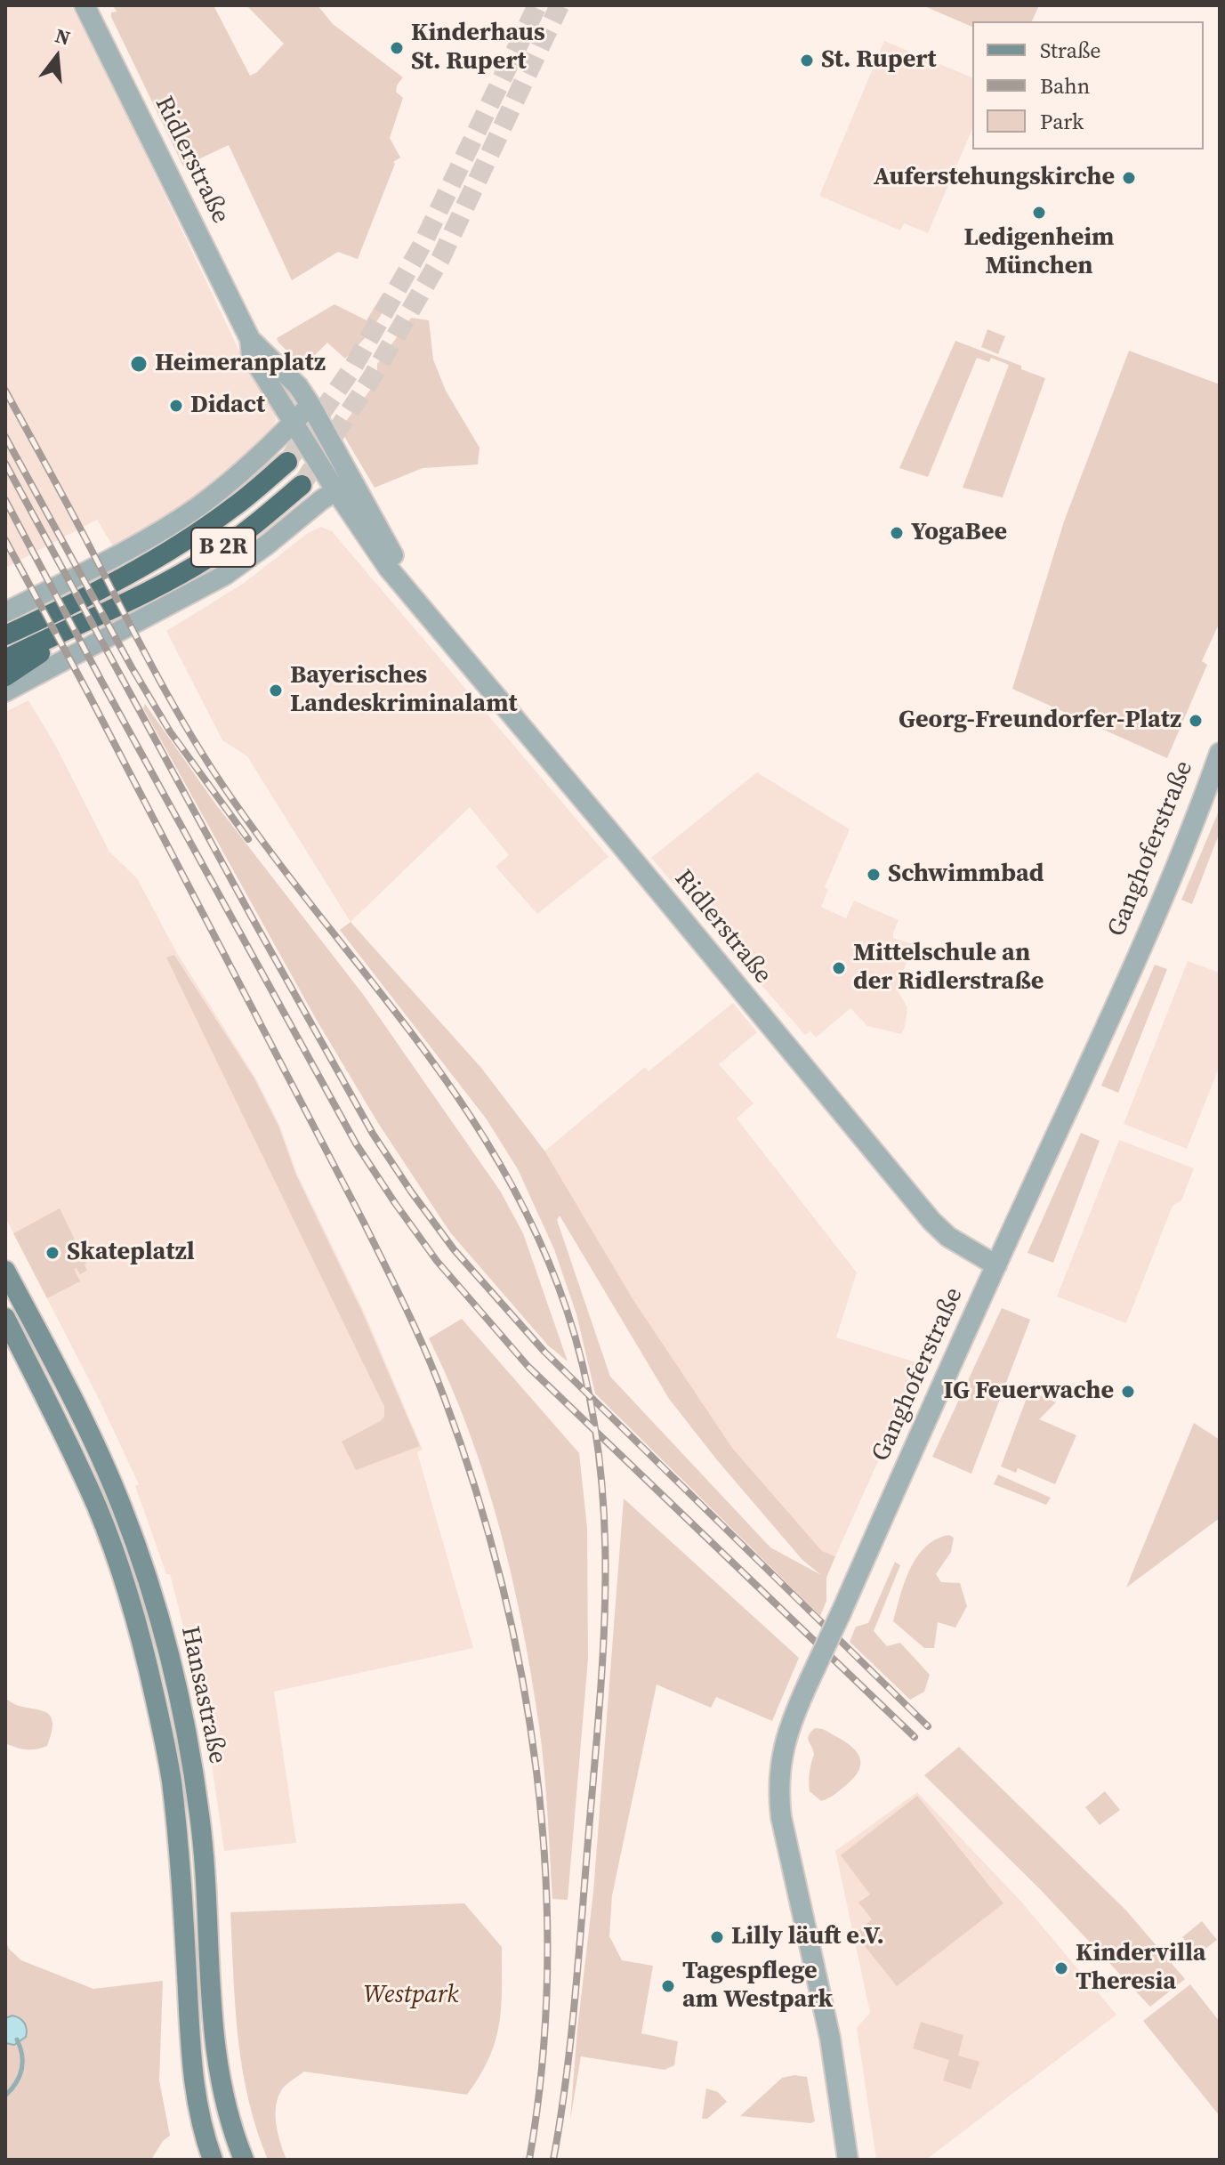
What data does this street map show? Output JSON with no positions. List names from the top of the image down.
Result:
{
  "streets": {
    "highway": ["B 2R"],
    "main road": ["Hansastraße"],
    "street": ["Ridlerstraße", "Ganghoferstraße"]
  },
  "crossings": [
    ["Ridlerstraße", "Ganghoferstraße"]
  ],
  "parks": ["Westpark"],
  "places": [
    "Kinderhaus St. Rupert",
    "St. Rupert",
    "Auferstehungskirche",
    "Ledigenheim München",
    "Heimeranplatz",
    "Didact",
    "YogaBee",
    "Bayerisches Landeskriminalamt",
    "Georg-Freundorfer-Platz",
    "Schwimmbad",
    "Mittelschule an der Ridlerstraße",
    "Skateplatzl",
    "IG Feuerwache",
    "Lilly läuft e.V.",
    "Kindervilla Theresia",
    "Tagespflege am Westpark"
  ],
  "legend": ["Straße", "Bahn", "Park"],
  "north": "top"
}
